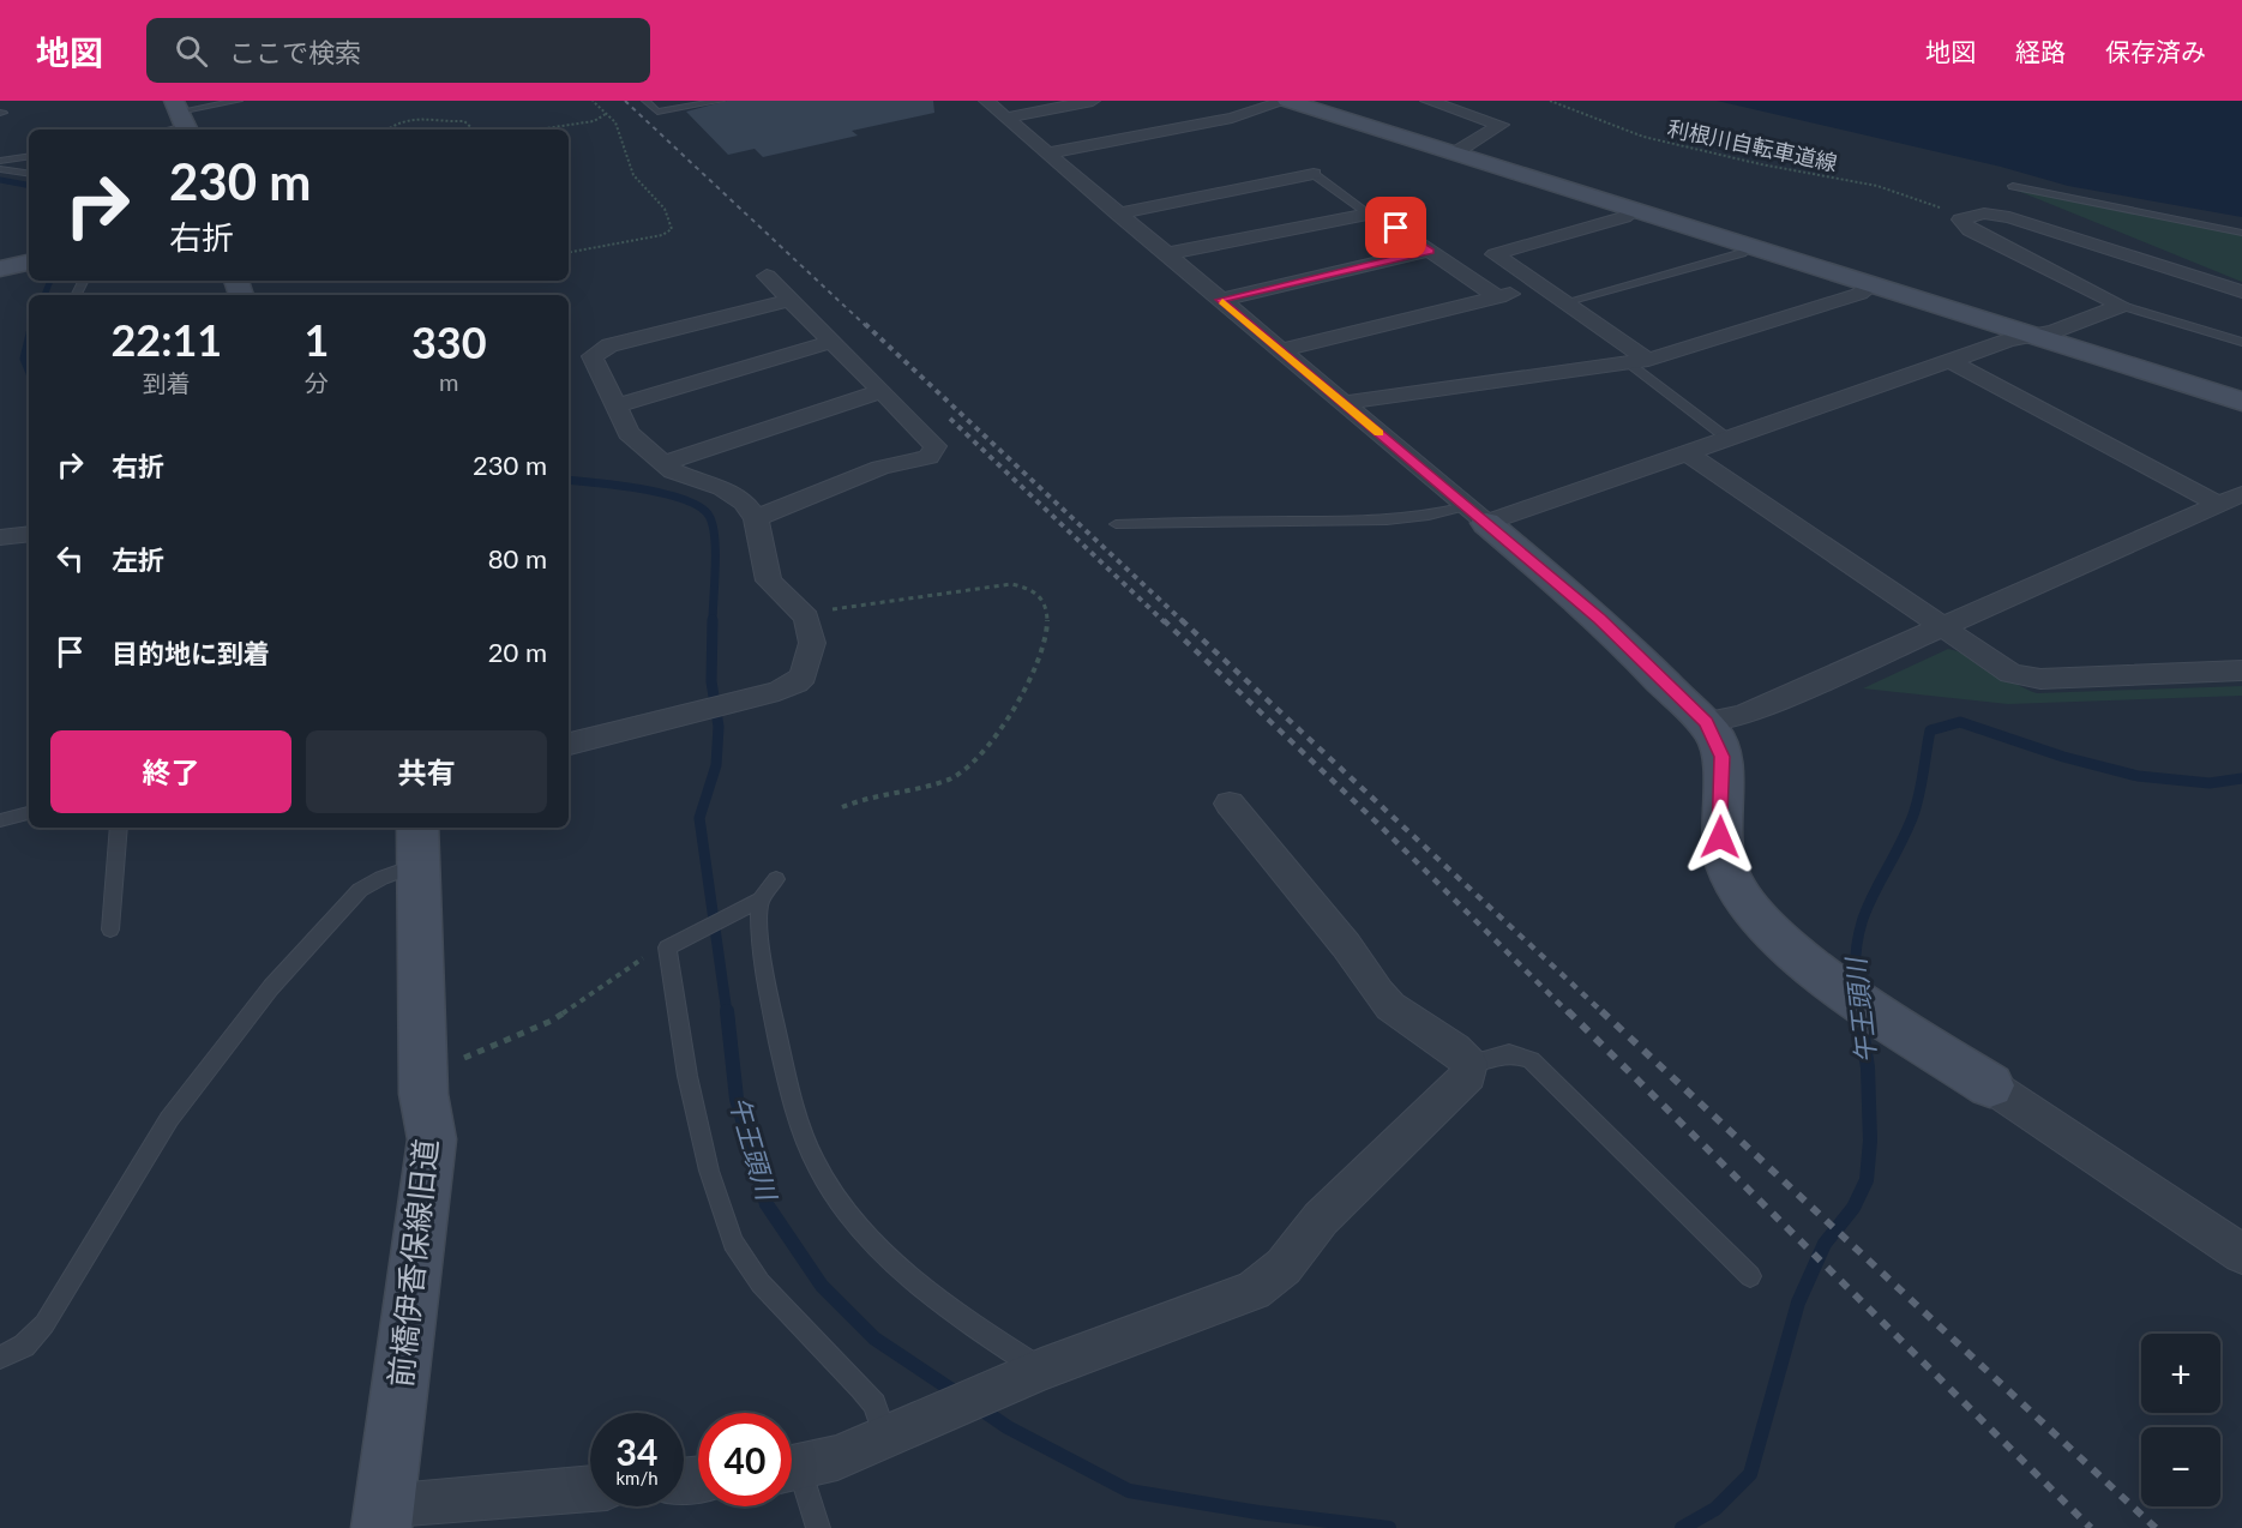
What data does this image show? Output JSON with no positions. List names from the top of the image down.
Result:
{
  "streets": {
    "street": ["前橋伊香保線旧道"],
    "path": ["利根川自転車道線"]
  },
  "water": ["午王頭川"],
  "page": {
    "header": "地図",
    "search": "ここで検索",
    "nav": ["地図", "経路", "保存済み"],
    "turn": ["230 m", "右折"],
    "eta": [
      "22:11",
      "到着",
      "1",
      "分",
      "330",
      "m"
    ],
    "list": [
      {
        "name": "右折",
        "value": "230 m"
      },
      {
        "name": "左折",
        "value": "80 m"
      },
      {
        "name": "目的地に到着",
        "value": "20 m"
      }
    ],
    "buttons": ["終了", "共有"],
    "map_buttons": ["+", "−"],
    "speed": "34 km/h",
    "limit": "40"
  }
}
